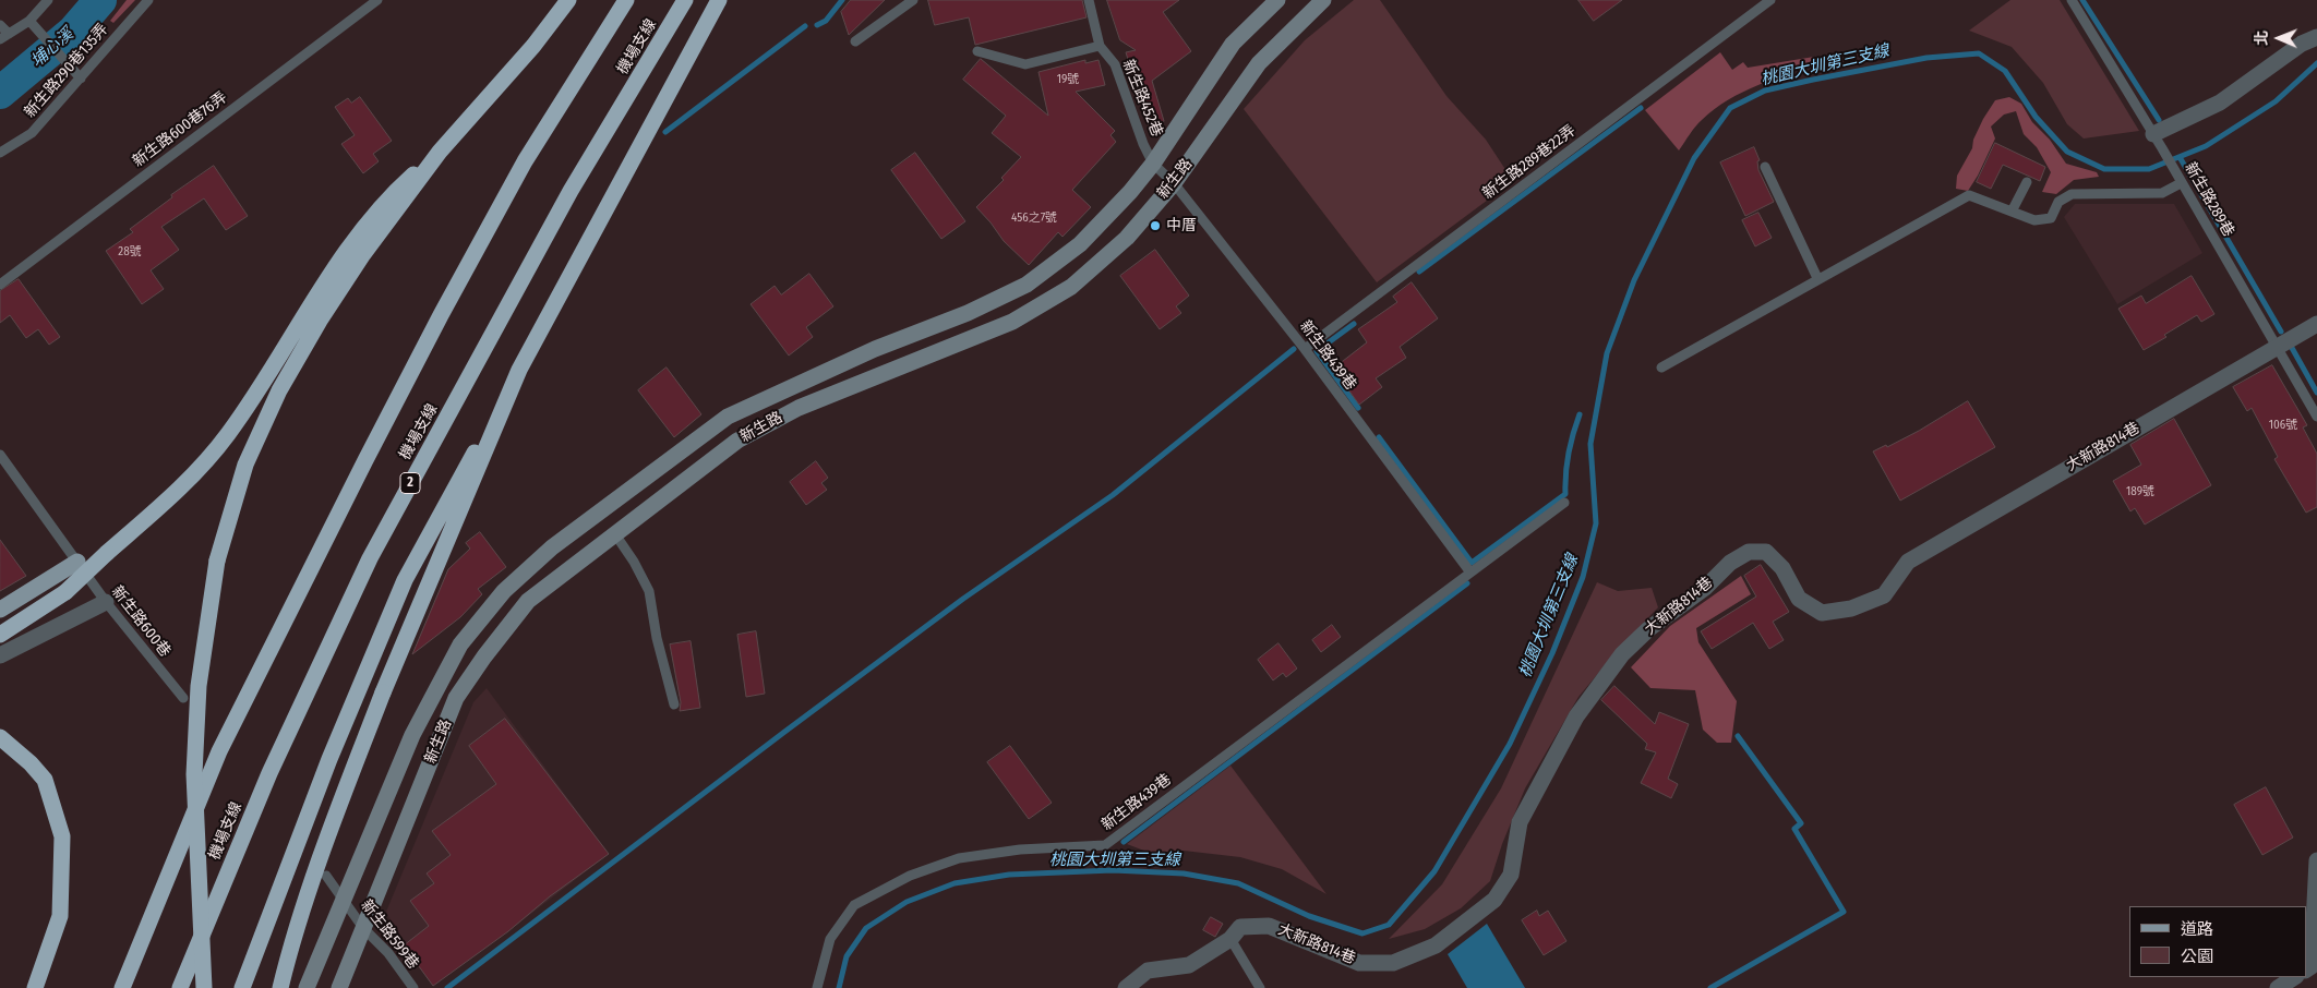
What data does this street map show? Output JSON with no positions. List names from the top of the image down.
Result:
{
  "streets": {
    "highway": ["機場支線", "2"],
    "main road": ["新生路"],
    "street": ["大新路814巷"],
    "lane": [
      "新生路290巷135弄",
      "新生路452巷",
      "新生路600巷76弄",
      "新生路289巷22弄",
      "新生路289巷",
      "新生路439巷",
      "新生路600巷",
      "新生路599巷"
    ]
  },
  "crossings": [
    ["新生路452巷", "新生路"],
    ["新生路452巷", "新生路439巷"],
    ["新生路289巷22弄", "新生路439巷"],
    ["新生路", "新生路439巷"],
    ["新生路", "新生路599巷"],
    ["新生路289巷", "大新路814巷"]
  ],
  "water": ["埔心溪", "桃園大圳第三支線"],
  "places": ["中厝"],
  "house_numbers": [
    "19號",
    "456之7號",
    "28號",
    "106號",
    "189號"
  ],
  "legend": ["道路", "公園"],
  "north": "left"
}
